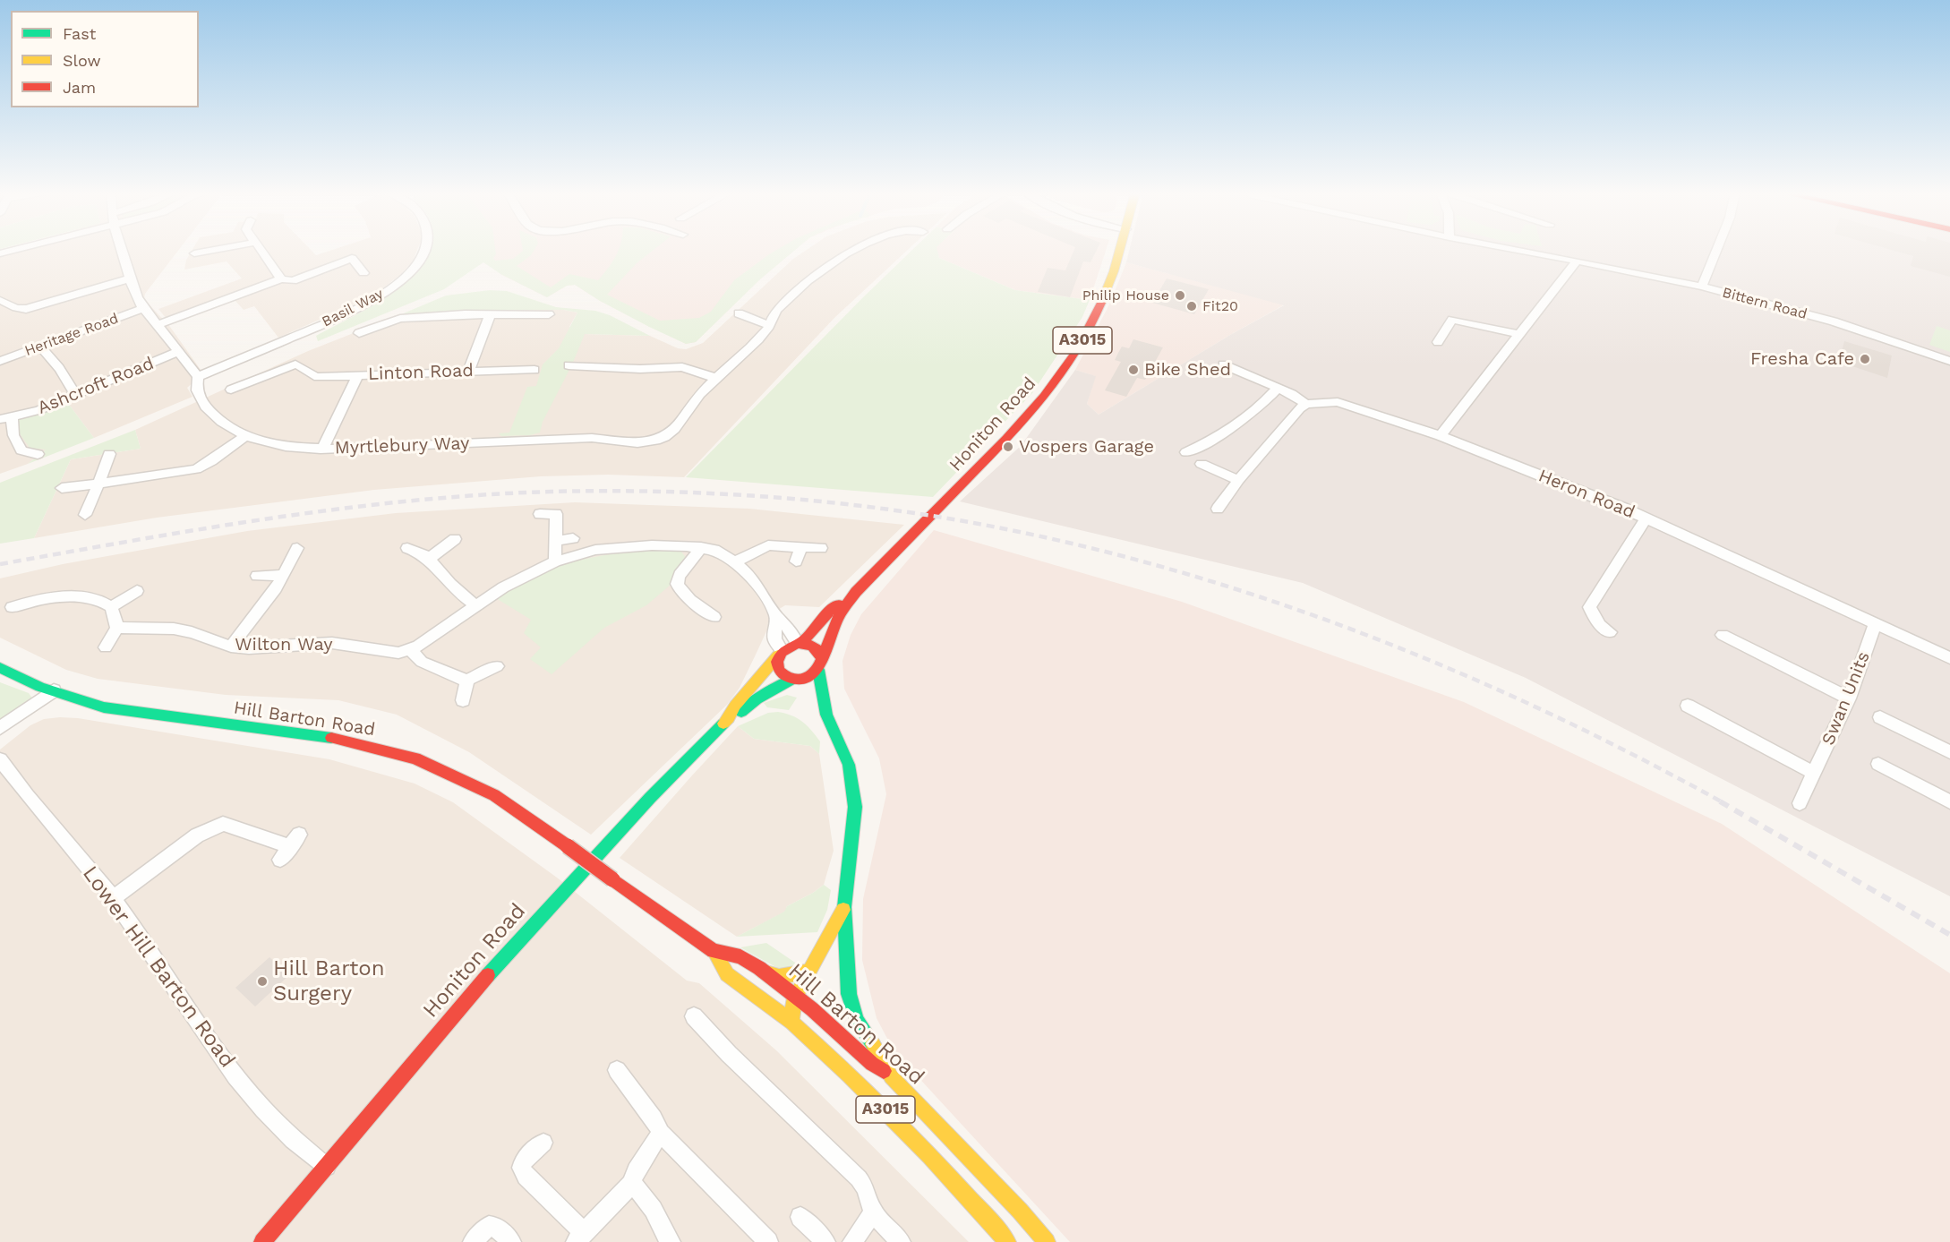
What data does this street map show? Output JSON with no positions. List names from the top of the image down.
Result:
{
  "streets": {
    "main road": ["A3015", "Honiton Road", "Hill Barton Road"],
    "street": [
      "Bittern Road",
      "Basil Way",
      "Heritage Road",
      "Linton Road",
      "Ashcroft Road",
      "Myrtlebury Way",
      "Heron Road",
      "Wilton Way",
      "Swan Units",
      "Lower Hill Barton Road"
    ]
  },
  "crossings": [
    ["Basil Way", "Myrtlebury Way"],
    ["Heritage Road", "Myrtlebury Way"],
    ["A3015", "Honiton Road"],
    ["A3015", "Hill Barton Road"],
    ["Linton Road", "Myrtlebury Way"],
    ["Ashcroft Road", "Myrtlebury Way"],
    ["Honiton Road", "Lower Hill Barton Road"],
    ["Heron Road", "Swan Units"]
  ],
  "places": [
    "Philip House",
    "Fit20",
    "Fresha Cafe",
    "Bike Shed",
    "Vospers Garage",
    "Hill Barton Surgery"
  ],
  "legend": ["Fast", "Slow", "Jam"]
}
